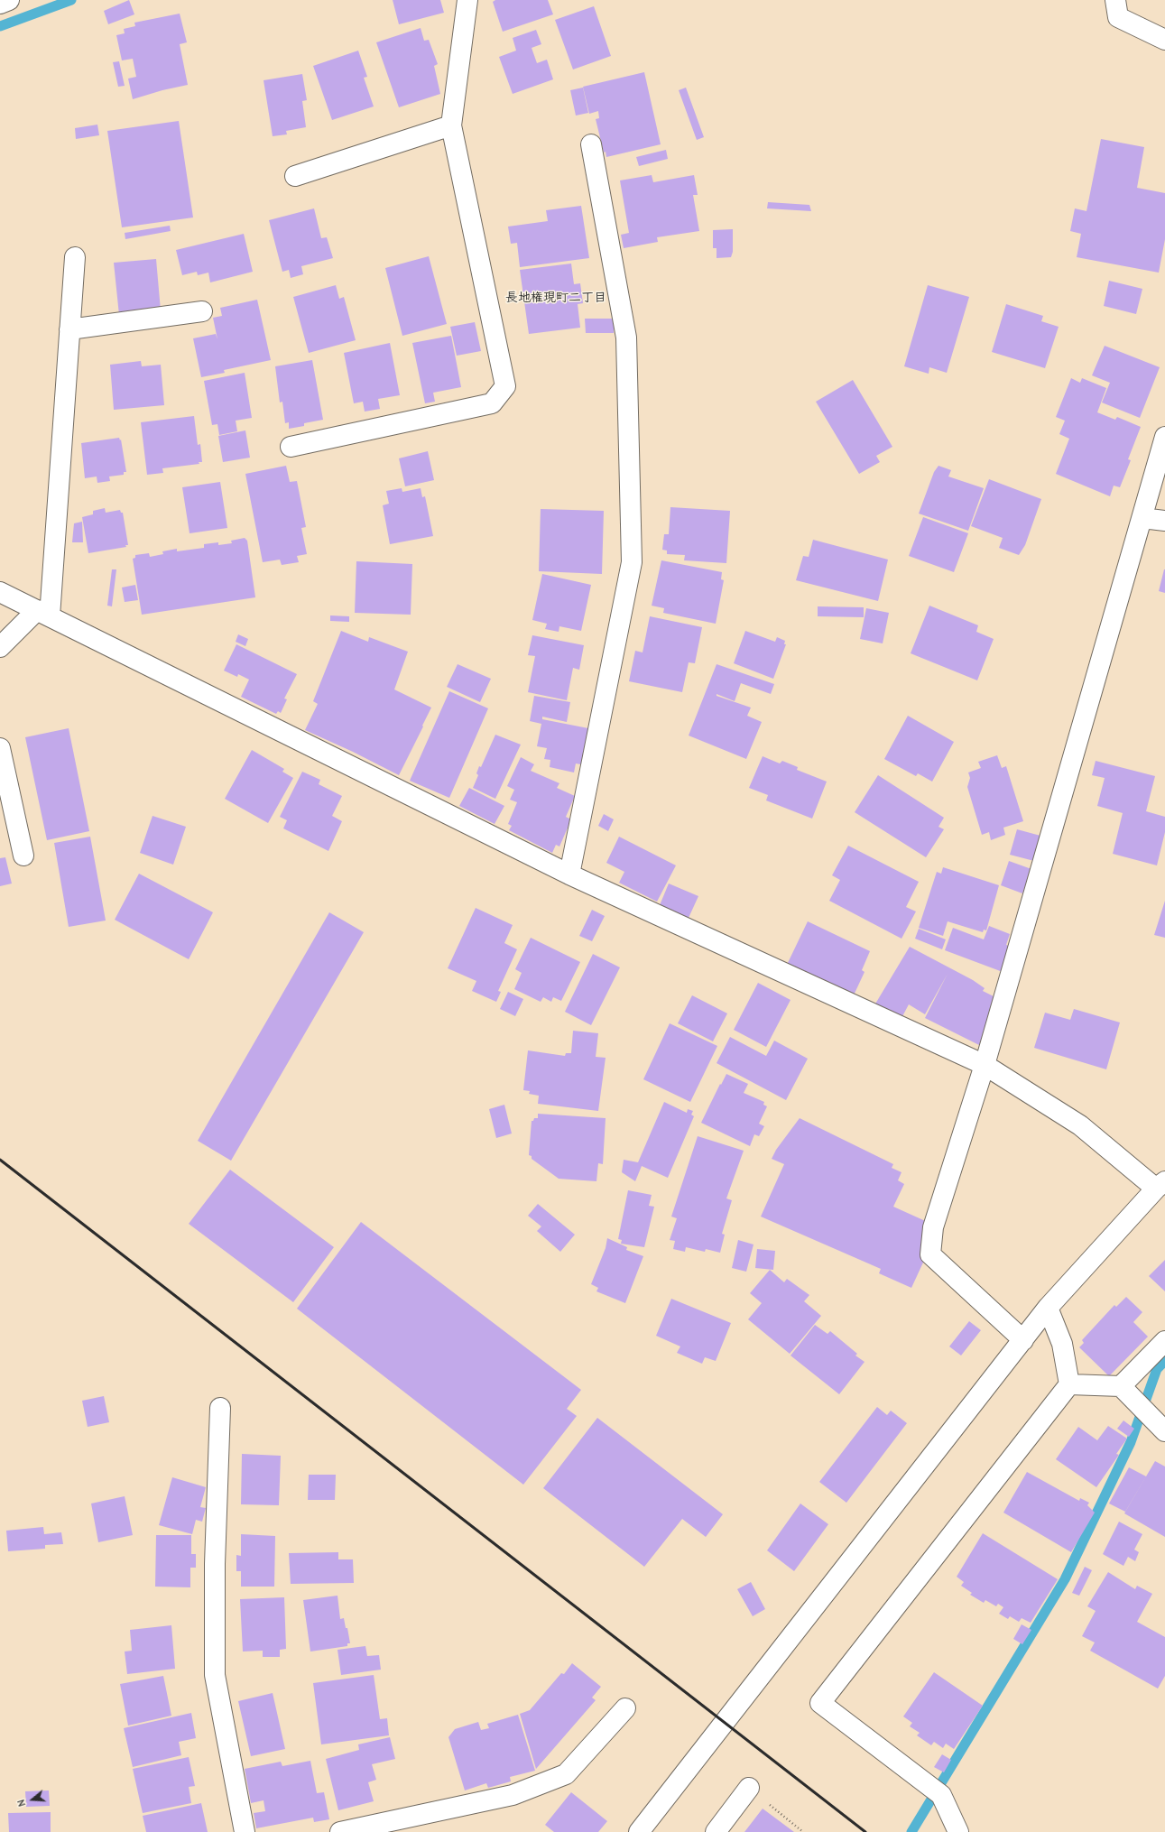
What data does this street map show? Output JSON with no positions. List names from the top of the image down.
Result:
{
  "districts": ["長地権現町二丁目"],
  "north": "left"
}
